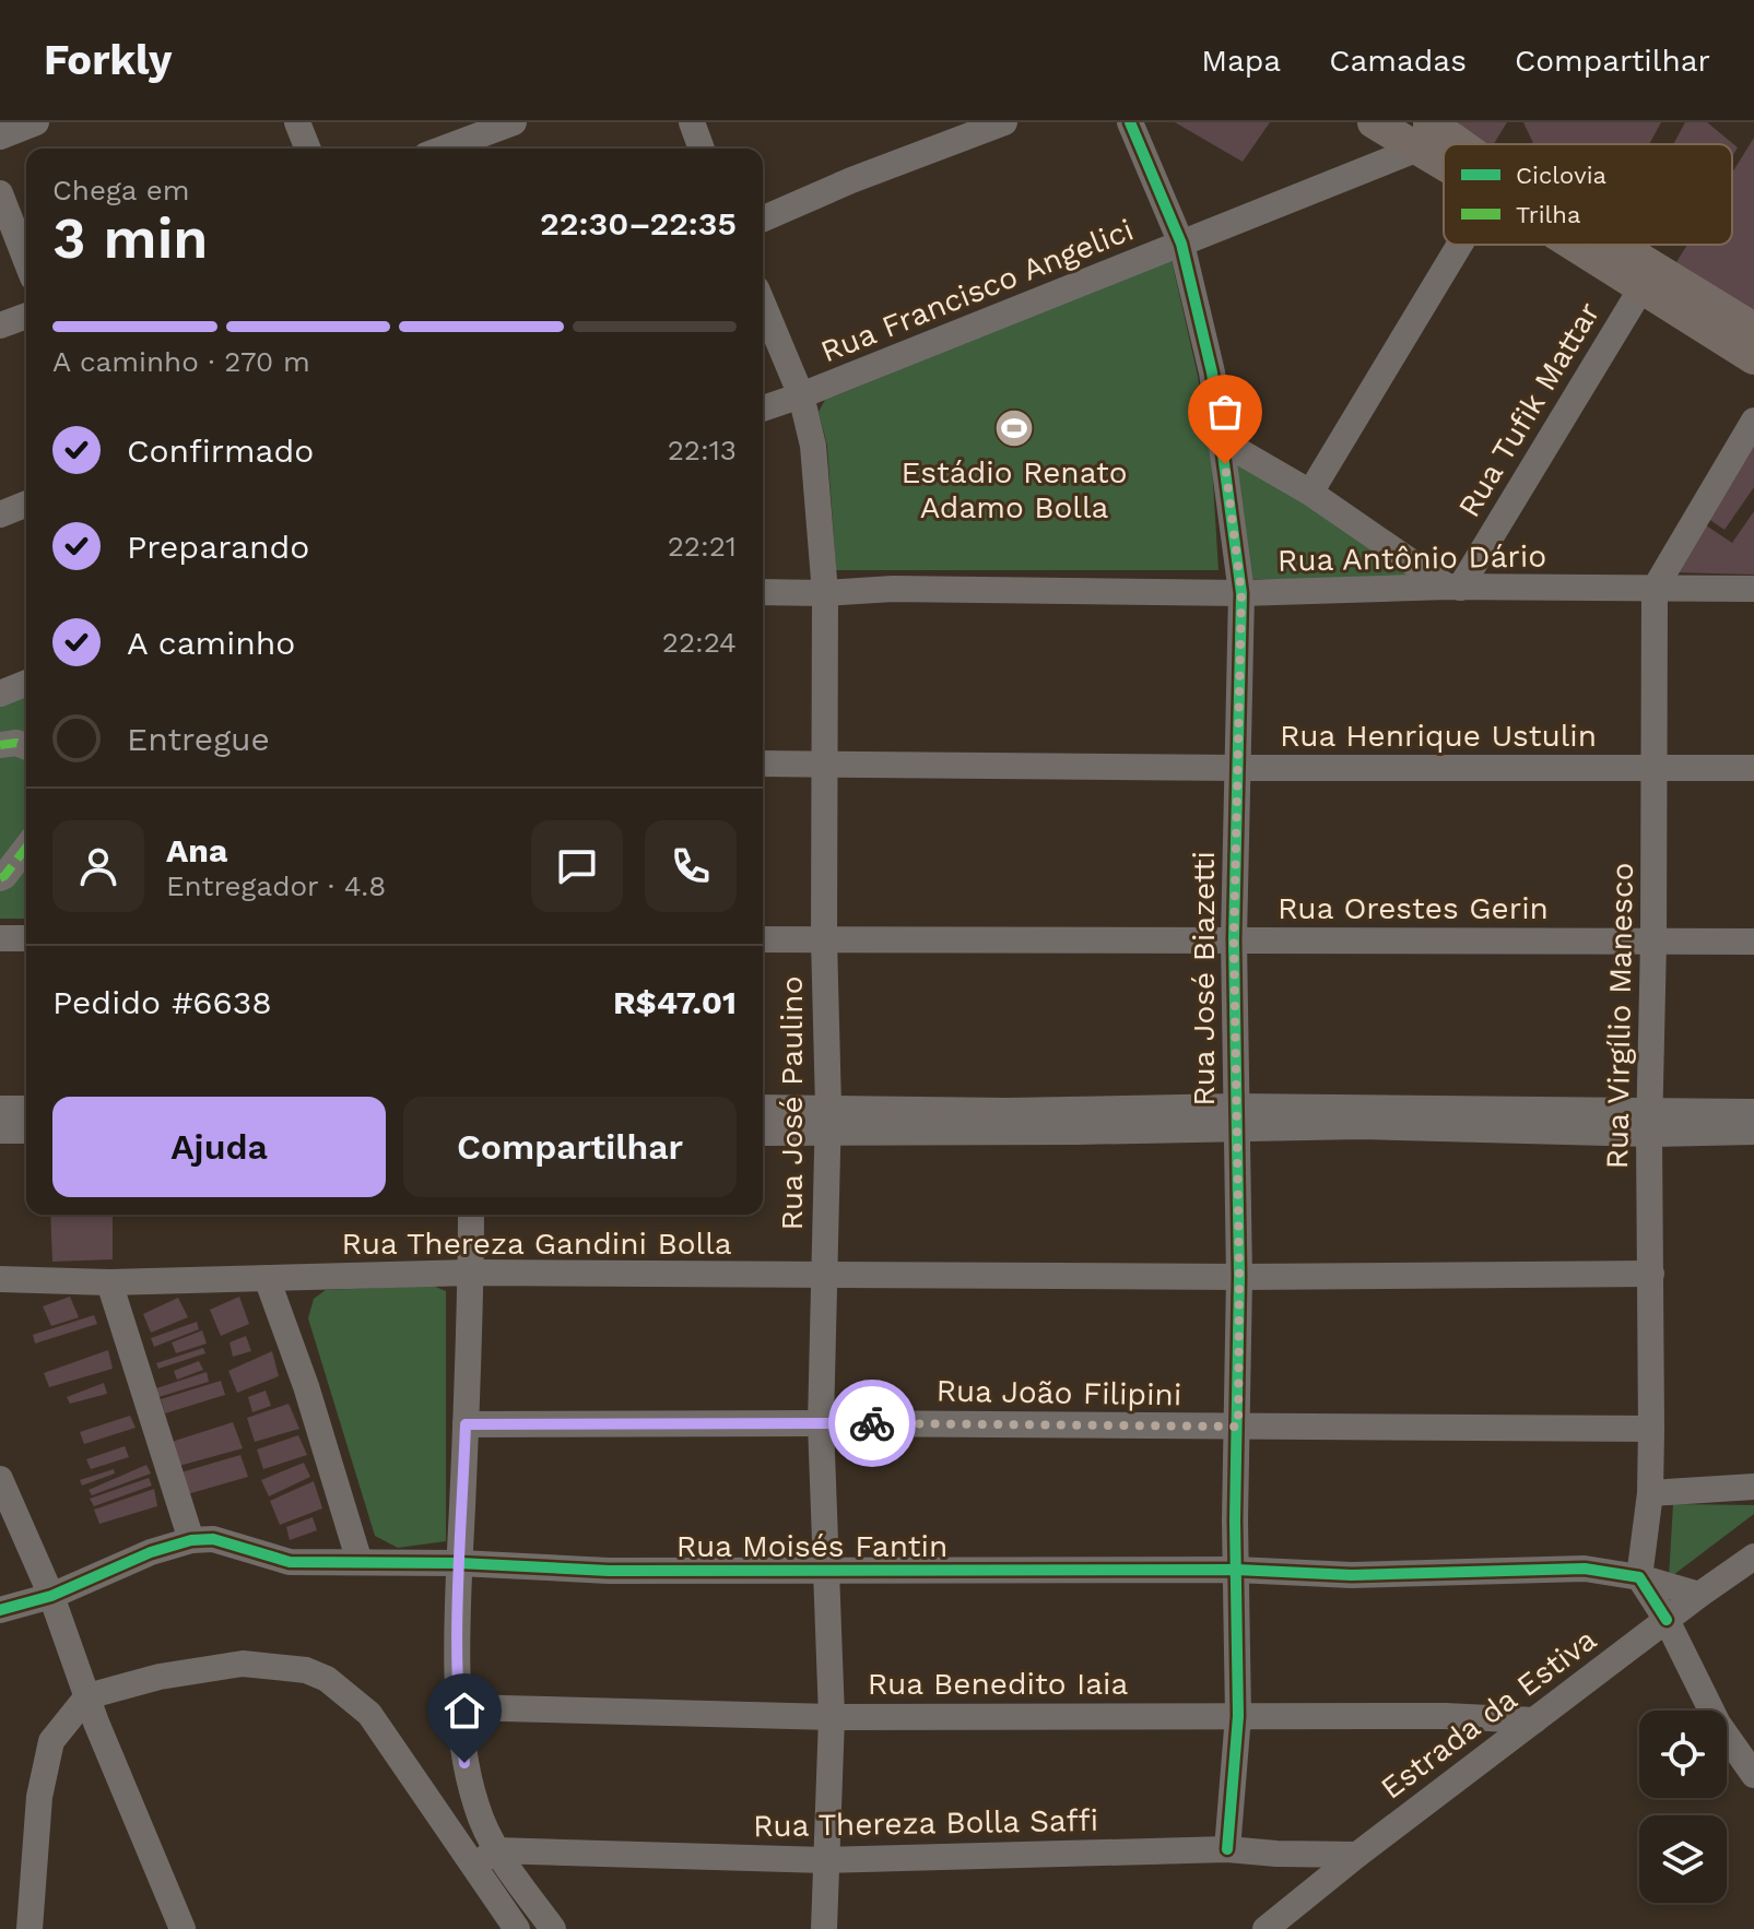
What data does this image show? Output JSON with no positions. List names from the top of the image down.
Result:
{
  "streets": {
    "street": [
      "Rua Francisco Angelici",
      "Rua Tufik Mattar",
      "Rua Antônio Dário",
      "Rua Henrique Ustulin",
      "Rua Orestes Gerin",
      "Rua José Biazetti",
      "Rua Virgílio Manesco",
      "Rua José Paulino",
      "Rua Thereza Gandini Bolla",
      "Rua João Filipini",
      "Rua Moisés Fantin",
      "Rua Benedito Iaia",
      "Estrada da Estiva",
      "Rua Thereza Bolla Saffi"
    ]
  },
  "crossings": [
    ["Rua Francisco Angelici", "Rua José Biazetti"],
    ["Rua Francisco Angelici", "Rua José Paulino"],
    ["Rua Tufik Mattar", "Rua Antônio Dário"],
    ["Rua Antônio Dário", "Rua José Biazetti"],
    ["Rua Antônio Dário", "Rua Virgílio Manesco"],
    ["Rua Antônio Dário", "Rua José Paulino"],
    ["Rua Henrique Ustulin", "Rua José Biazetti"],
    ["Rua Henrique Ustulin", "Rua Virgílio Manesco"],
    ["Rua Henrique Ustulin", "Rua José Paulino"],
    ["Rua Orestes Gerin", "Rua José Biazetti"],
    ["Rua Orestes Gerin", "Rua Virgílio Manesco"],
    ["Rua Orestes Gerin", "Rua José Paulino"],
    ["Rua José Biazetti", "Rua Thereza Gandini Bolla"],
    ["Rua José Biazetti", "Rua João Filipini"],
    ["Rua José Biazetti", "Rua Moisés Fantin"],
    ["Rua José Biazetti", "Rua Benedito Iaia"],
    ["Rua José Biazetti", "Rua Thereza Bolla Saffi"],
    ["Rua Virgílio Manesco", "Rua Thereza Gandini Bolla"],
    ["Rua Virgílio Manesco", "Rua João Filipini"],
    ["Rua Virgílio Manesco", "Rua Moisés Fantin"],
    ["Rua José Paulino", "Rua Thereza Gandini Bolla"],
    ["Rua José Paulino", "Rua João Filipini"],
    ["Rua José Paulino", "Rua Moisés Fantin"],
    ["Rua José Paulino", "Rua Benedito Iaia"],
    ["Rua José Paulino", "Rua Thereza Bolla Saffi"],
    ["Rua Benedito Iaia", "Estrada da Estiva"],
    ["Estrada da Estiva", "Rua Thereza Bolla Saffi"]
  ],
  "places": {
    "sports": ["Estádio Renato Adamo Bolla"]
  },
  "legend": ["Ciclovia", "Trilha"],
  "page": {
    "header": "Forkly",
    "nav": ["Mapa", "Camadas", "Compartilhar"],
    "heading": ["3 min", "Chega em", "22:30–22:35"],
    "panel": [
      "Ana",
      "Entregador · 4.8",
      "Pedido #6638",
      "R$47.01"
    ],
    "bar": "A caminho · 270 m",
    "list": [
      ["Confirmado", "22:13"],
      ["Preparando", "22:21"],
      ["A caminho", "22:24"],
      "Entregue"
    ],
    "buttons": ["Ajuda", "Compartilhar"]
  }
}
